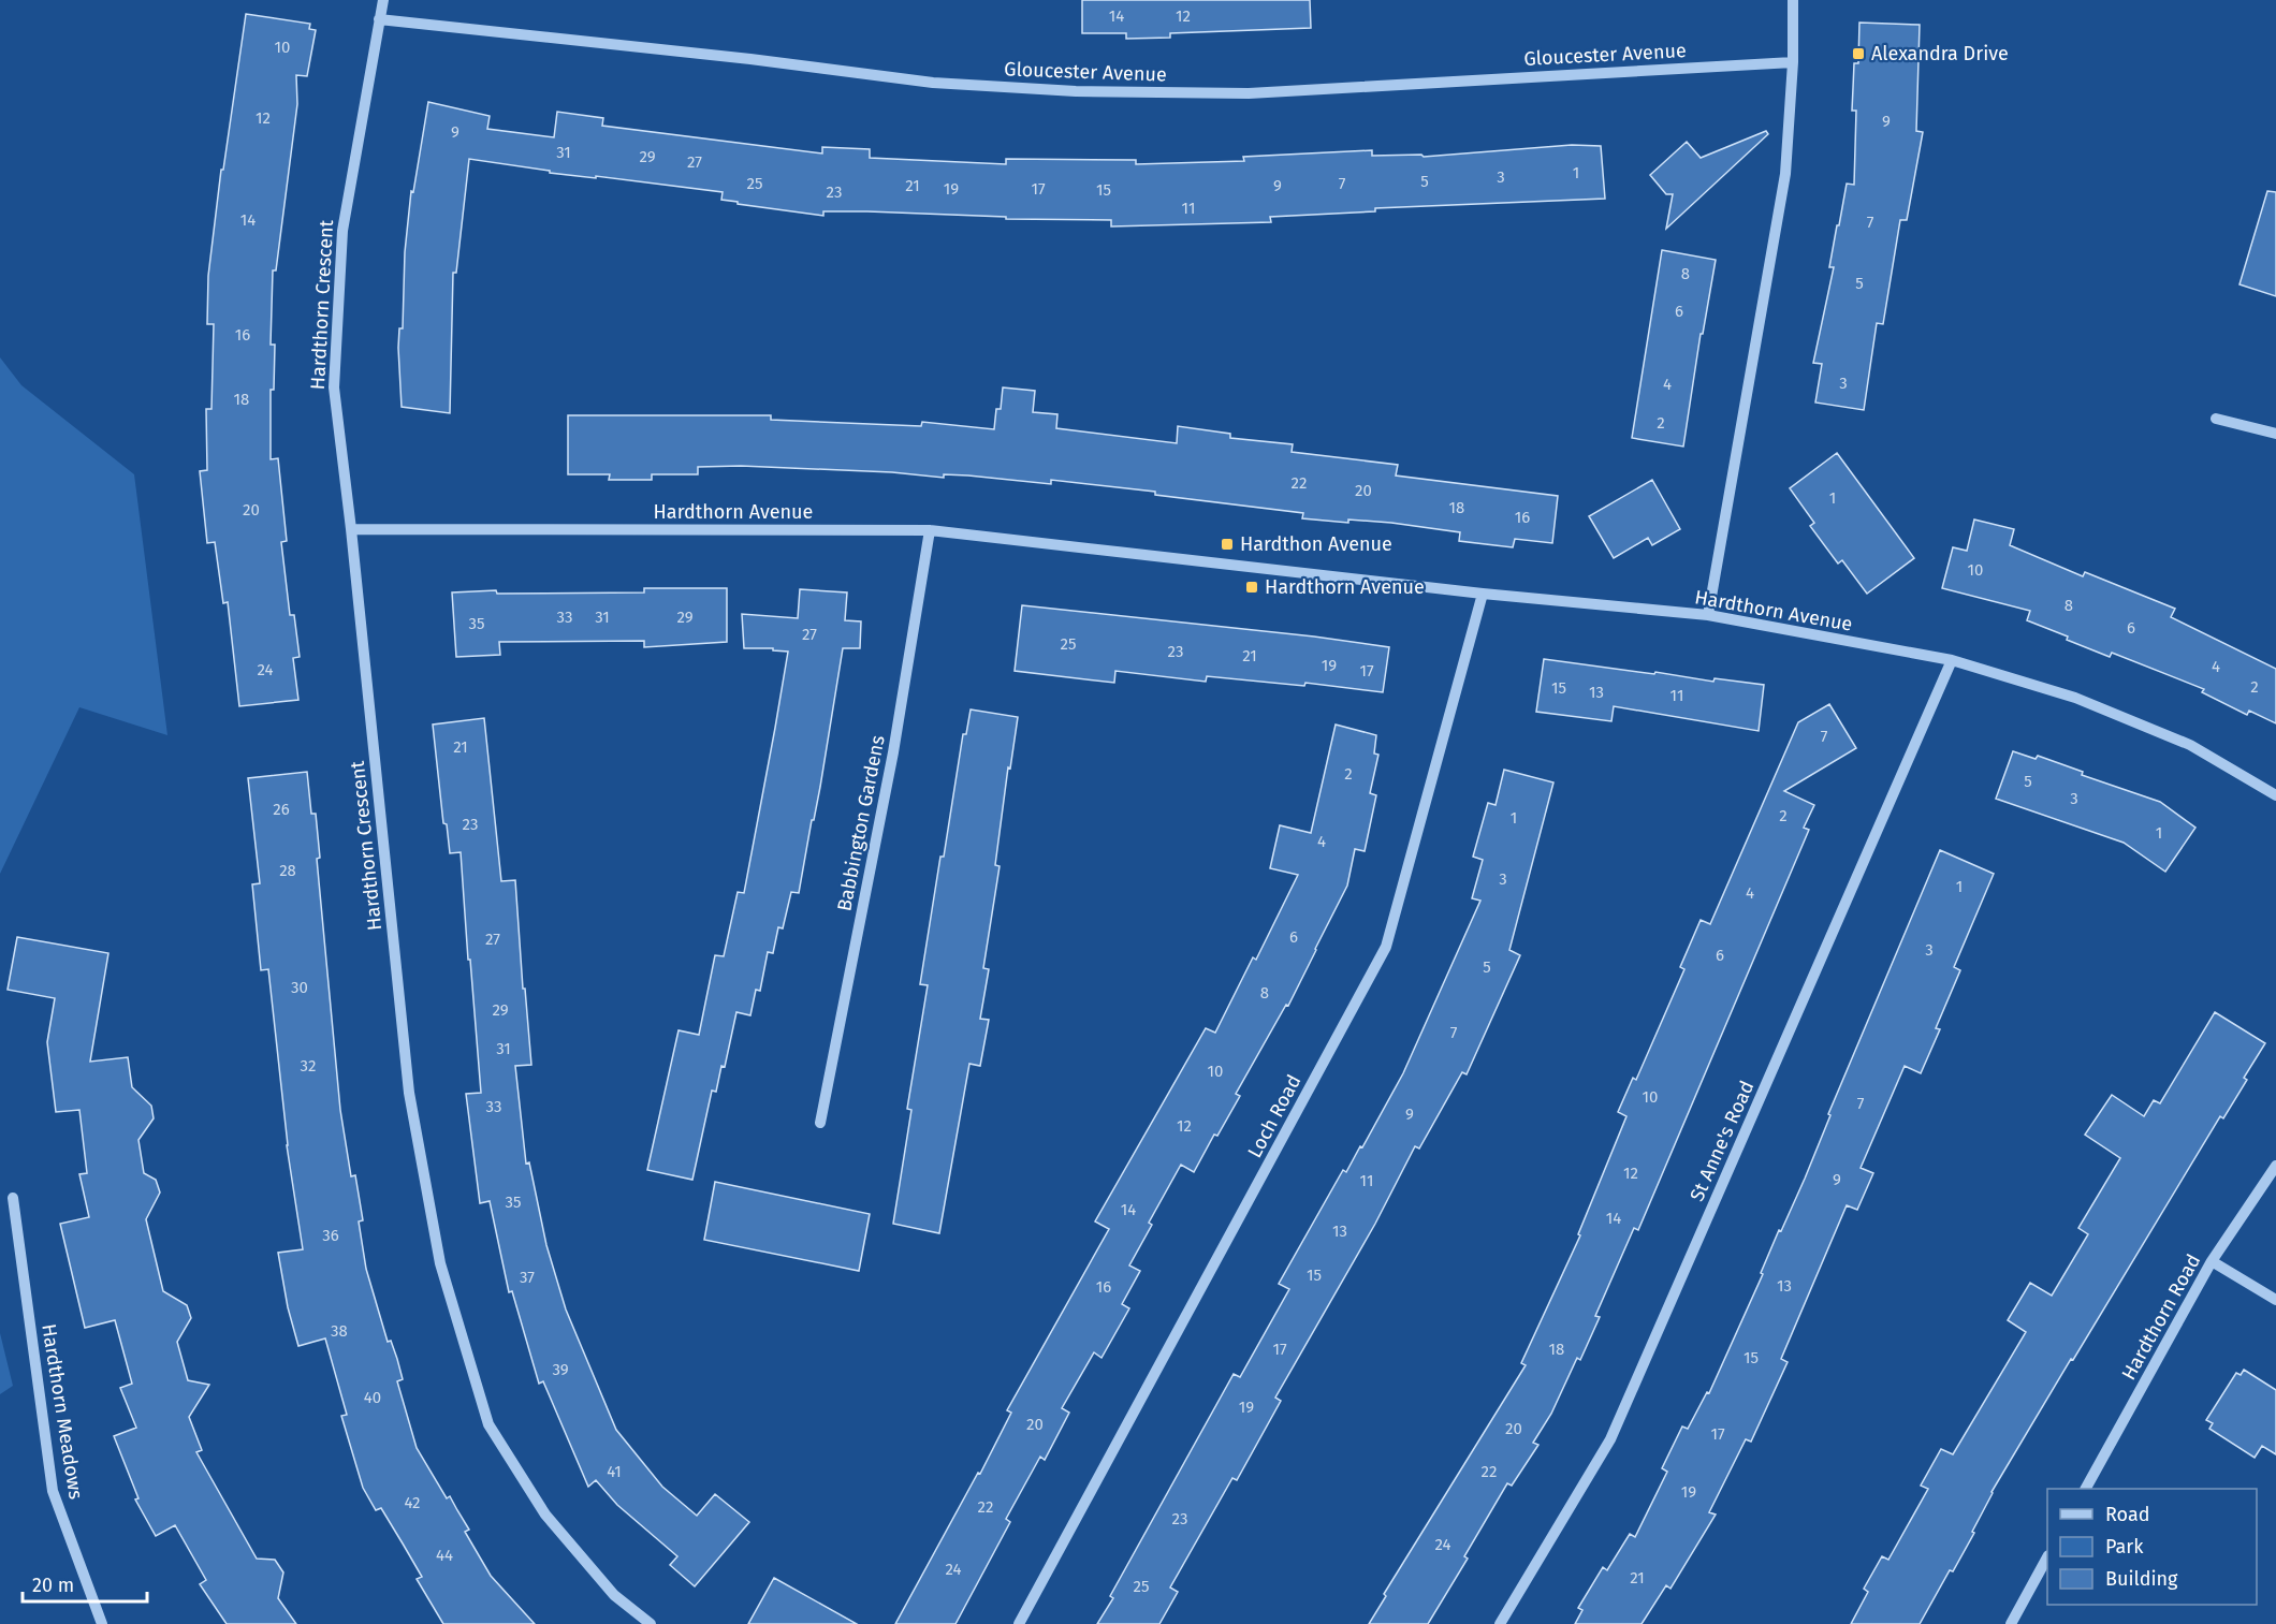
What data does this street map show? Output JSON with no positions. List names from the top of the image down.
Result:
{
  "streets": {
    "street": [
      "Gloucester Avenue",
      "Hardthorn Crescent",
      "Hardthorn Avenue",
      "Babbington Gardens",
      "Loch Road",
      "St Anne's Road",
      "Hardthorn Road",
      "Hardthorn Meadows"
    ]
  },
  "crossings": [
    ["Gloucester Avenue", "Hardthorn Crescent"],
    ["Hardthorn Crescent", "Hardthorn Avenue"],
    ["Hardthorn Avenue", "Babbington Gardens"],
    ["Hardthorn Avenue", "Loch Road"],
    ["Hardthorn Avenue", "St Anne's Road"]
  ],
  "places": {
    "transit": ["Alexandra Drive", "Hardthon Avenue", "Hardthorn Avenue"]
  },
  "house_numbers": [
    "14",
    "12",
    "10",
    "12",
    "9",
    "9",
    "31",
    "29",
    "27",
    "1",
    "3",
    "5",
    "25",
    "7",
    "21",
    "9",
    "19",
    "17",
    "15",
    "23",
    "11",
    "14",
    "7",
    "8",
    "5",
    "6",
    "16",
    "3",
    "4",
    "18",
    "2",
    "22",
    "20",
    "1",
    "18",
    "20",
    "16",
    "10",
    "8",
    "33",
    "31",
    "29",
    "35",
    "6",
    "27",
    "25",
    "23",
    "21",
    "19",
    "4",
    "24",
    "17",
    "2",
    "15",
    "13",
    "11",
    "7",
    "21",
    "2",
    "5",
    "3",
    "26",
    "2",
    "1",
    "23",
    "1",
    "4",
    "28",
    "3",
    "1",
    "4",
    "6",
    "27",
    "3",
    "6",
    "5",
    "30",
    "8",
    "29",
    "7",
    "31",
    "32",
    "10",
    "10",
    "7",
    "33",
    "9",
    "12",
    "12",
    "9",
    "11",
    "35",
    "14",
    "14",
    "13",
    "36",
    "15",
    "37",
    "13",
    "16",
    "38",
    "17",
    "18",
    "15",
    "39",
    "40",
    "19",
    "20",
    "20",
    "17",
    "41",
    "22",
    "19",
    "42",
    "22",
    "23",
    "24",
    "44",
    "24",
    "21",
    "25"
  ],
  "legend": ["Road", "Park", "Building"],
  "scale_bar": "20 m"
}
